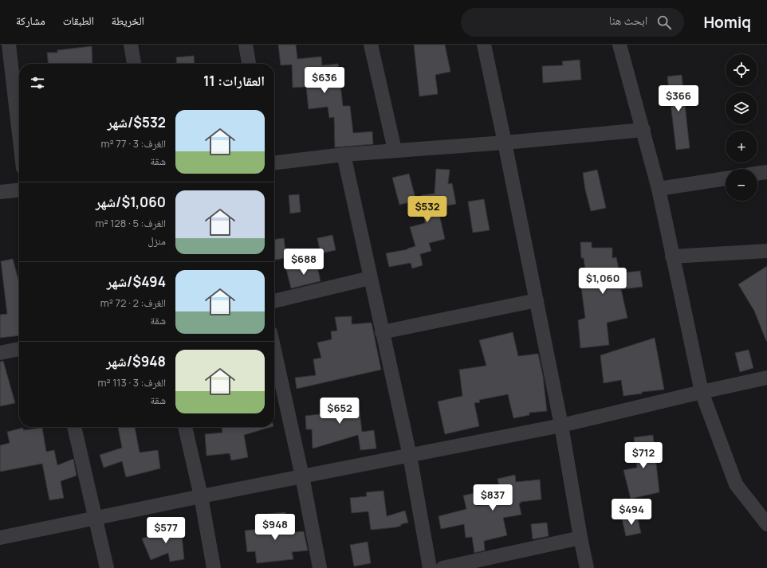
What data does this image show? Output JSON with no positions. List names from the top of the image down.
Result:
{
  "page": {
    "header": "Homiq",
    "search": "ابحث هنا",
    "nav": ["الخريطة", "الطبقات", "مشاركة"],
    "map_buttons": ["+", "−"],
    "heading": "العقارات: 11",
    "price": [
      "$636",
      "$366",
      "$532",
      "$688",
      "$1,060",
      "$652",
      "$712",
      "$837",
      "$494",
      "$948",
      "$577"
    ],
    "list": [
      {
        "name": "$532/شهر",
        "note": "الغرف: 3 · 77 m² · شقة"
      },
      {
        "name": "$1,060/شهر",
        "note": "الغرف: 5 · 128 m² · منزل"
      },
      {
        "name": "$494/شهر",
        "note": "الغرف: 2 · 72 m² · شقة"
      },
      {
        "name": "$948/شهر",
        "note": "الغرف: 3 · 113 m² · شقة"
      }
    ]
  }
}
